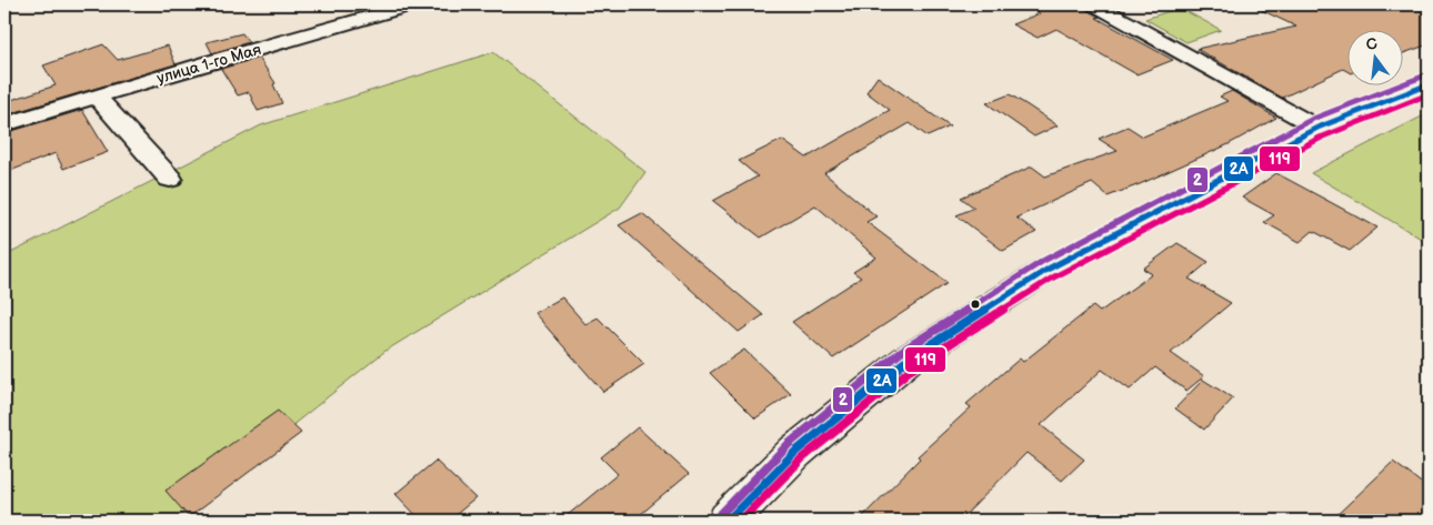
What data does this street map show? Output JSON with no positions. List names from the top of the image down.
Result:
{
  "streets": {
    "street": ["улица 1-го Мая"]
  },
  "lines": ["transit line 2", "transit line 2А", "transit line 119"],
  "north": "top"
}
